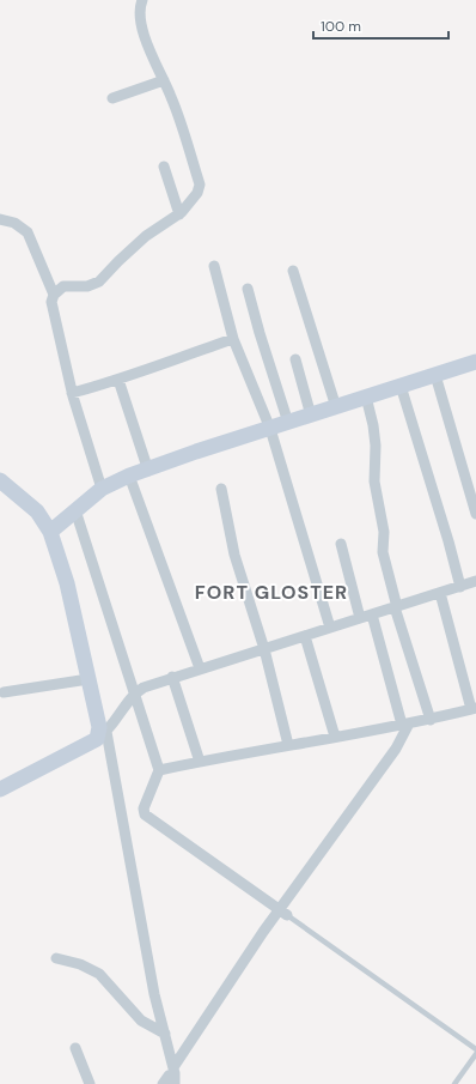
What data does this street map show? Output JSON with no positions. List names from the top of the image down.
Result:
{
  "districts": ["FORT GLOSTER"],
  "scale_bar": "100 m"
}
